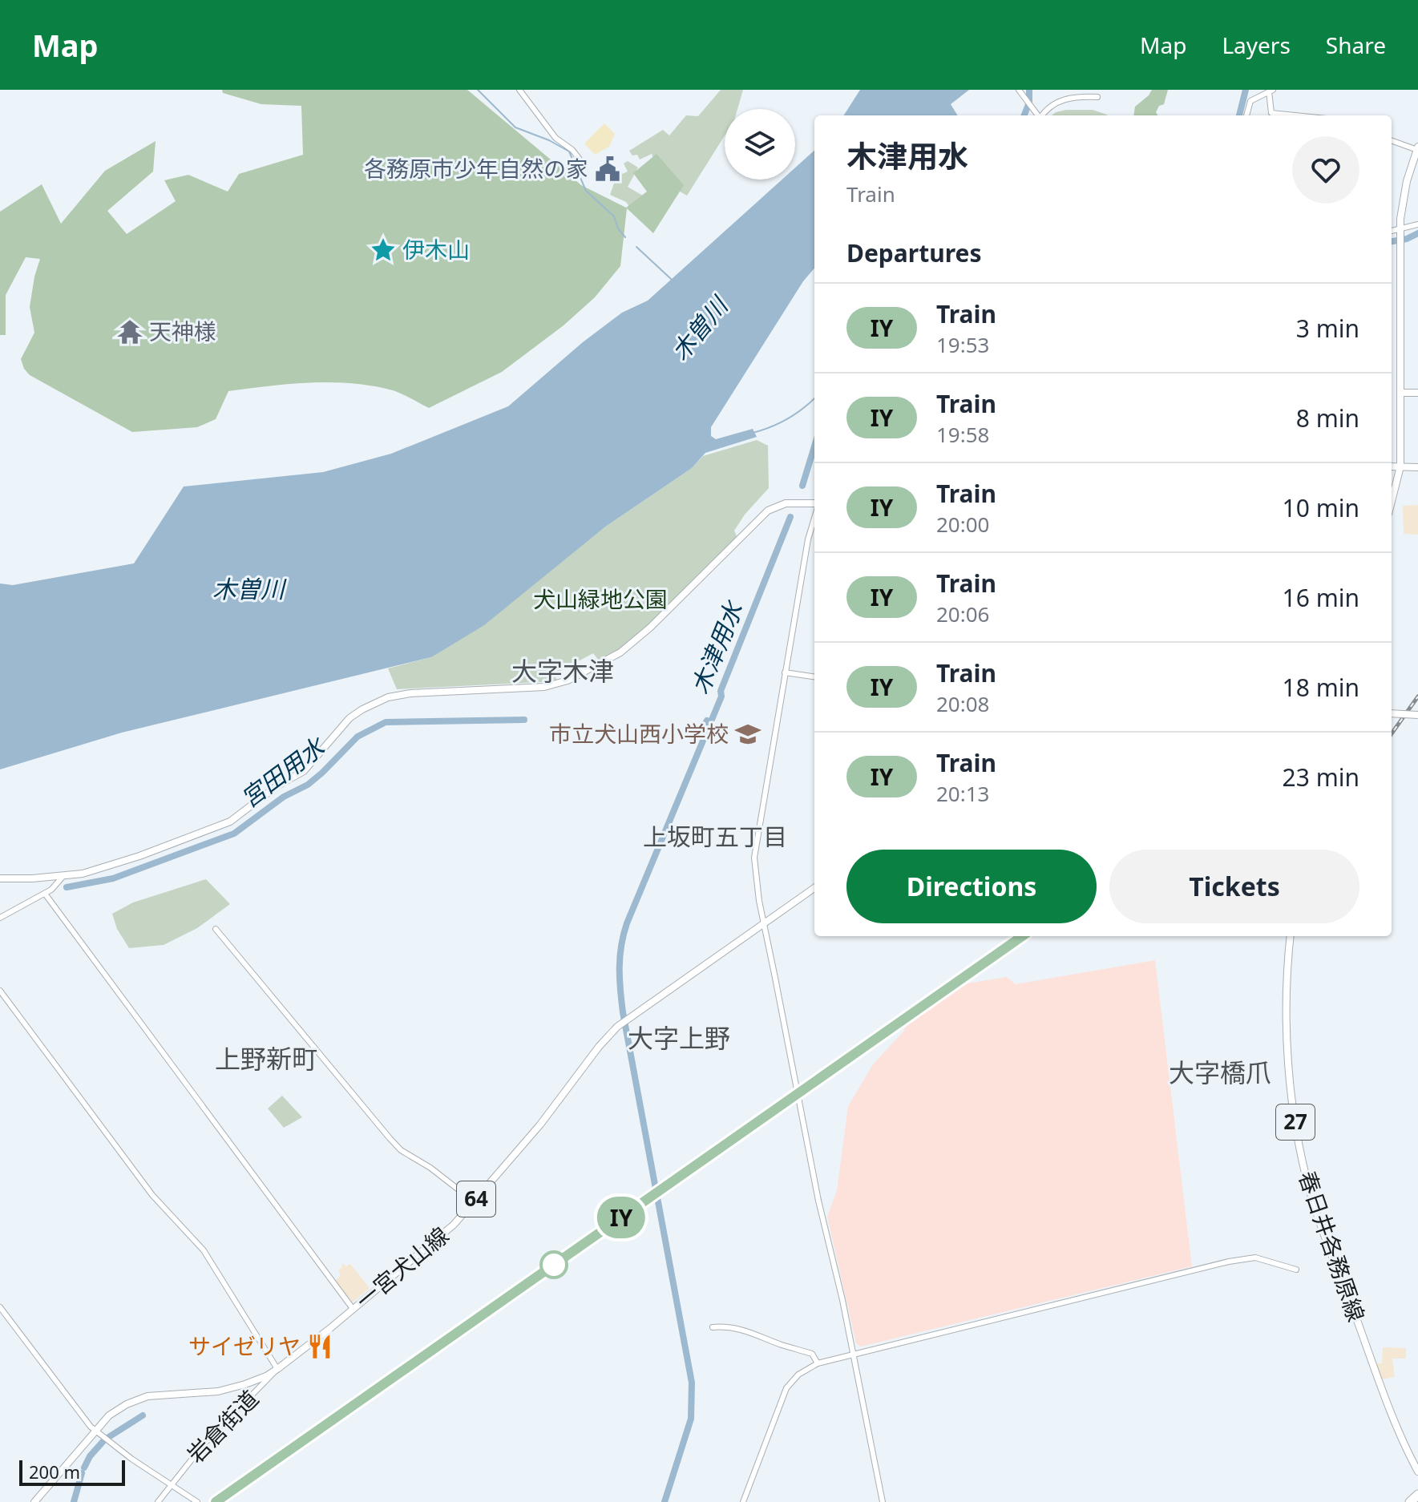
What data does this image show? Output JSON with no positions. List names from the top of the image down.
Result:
{
  "streets": {
    "main road": [
      "27",
      "64",
      "春日井各務原線",
      "一宮犬山線"
    ],
    "street": ["岩倉街道"]
  },
  "crossings": [
    ["一宮犬山線", "岩倉街道"]
  ],
  "districts": [
    "大字木津",
    "上坂町五丁目",
    "大字上野",
    "上野新町",
    "大字橋爪"
  ],
  "water": ["木曽川", "木津用水", "宮田用水"],
  "parks": ["犬山緑地公園"],
  "places": {
    "public building": ["各務原市少年自然の家"],
    "place": ["伊木山"],
    "temple": ["天神様"],
    "school or university": ["市立犬山西小学校"],
    "restaurant": ["サイゼリヤ"]
  },
  "scale_bar": "200 m",
  "page": {
    "header": "Map",
    "nav": ["Map", "Layers", "Share"],
    "on_map": "IY",
    "heading": [
      ["木津用水", "Train"],
      "Departures"
    ],
    "list": [
      {
        "mark": "IY",
        "name": "Train",
        "note": "19:53",
        "value": "3 min"
      },
      {
        "mark": "IY",
        "name": "Train",
        "note": "19:58",
        "value": "8 min"
      },
      {
        "mark": "IY",
        "name": "Train",
        "note": "20:00",
        "value": "10 min"
      },
      {
        "mark": "IY",
        "name": "Train",
        "note": "20:06",
        "value": "16 min"
      },
      {
        "mark": "IY",
        "name": "Train",
        "note": "20:08",
        "value": "18 min"
      },
      {
        "mark": "IY",
        "name": "Train",
        "note": "20:13",
        "value": "23 min"
      }
    ],
    "buttons": ["Directions", "Tickets"],
    "scale": "200 m"
  }
}
